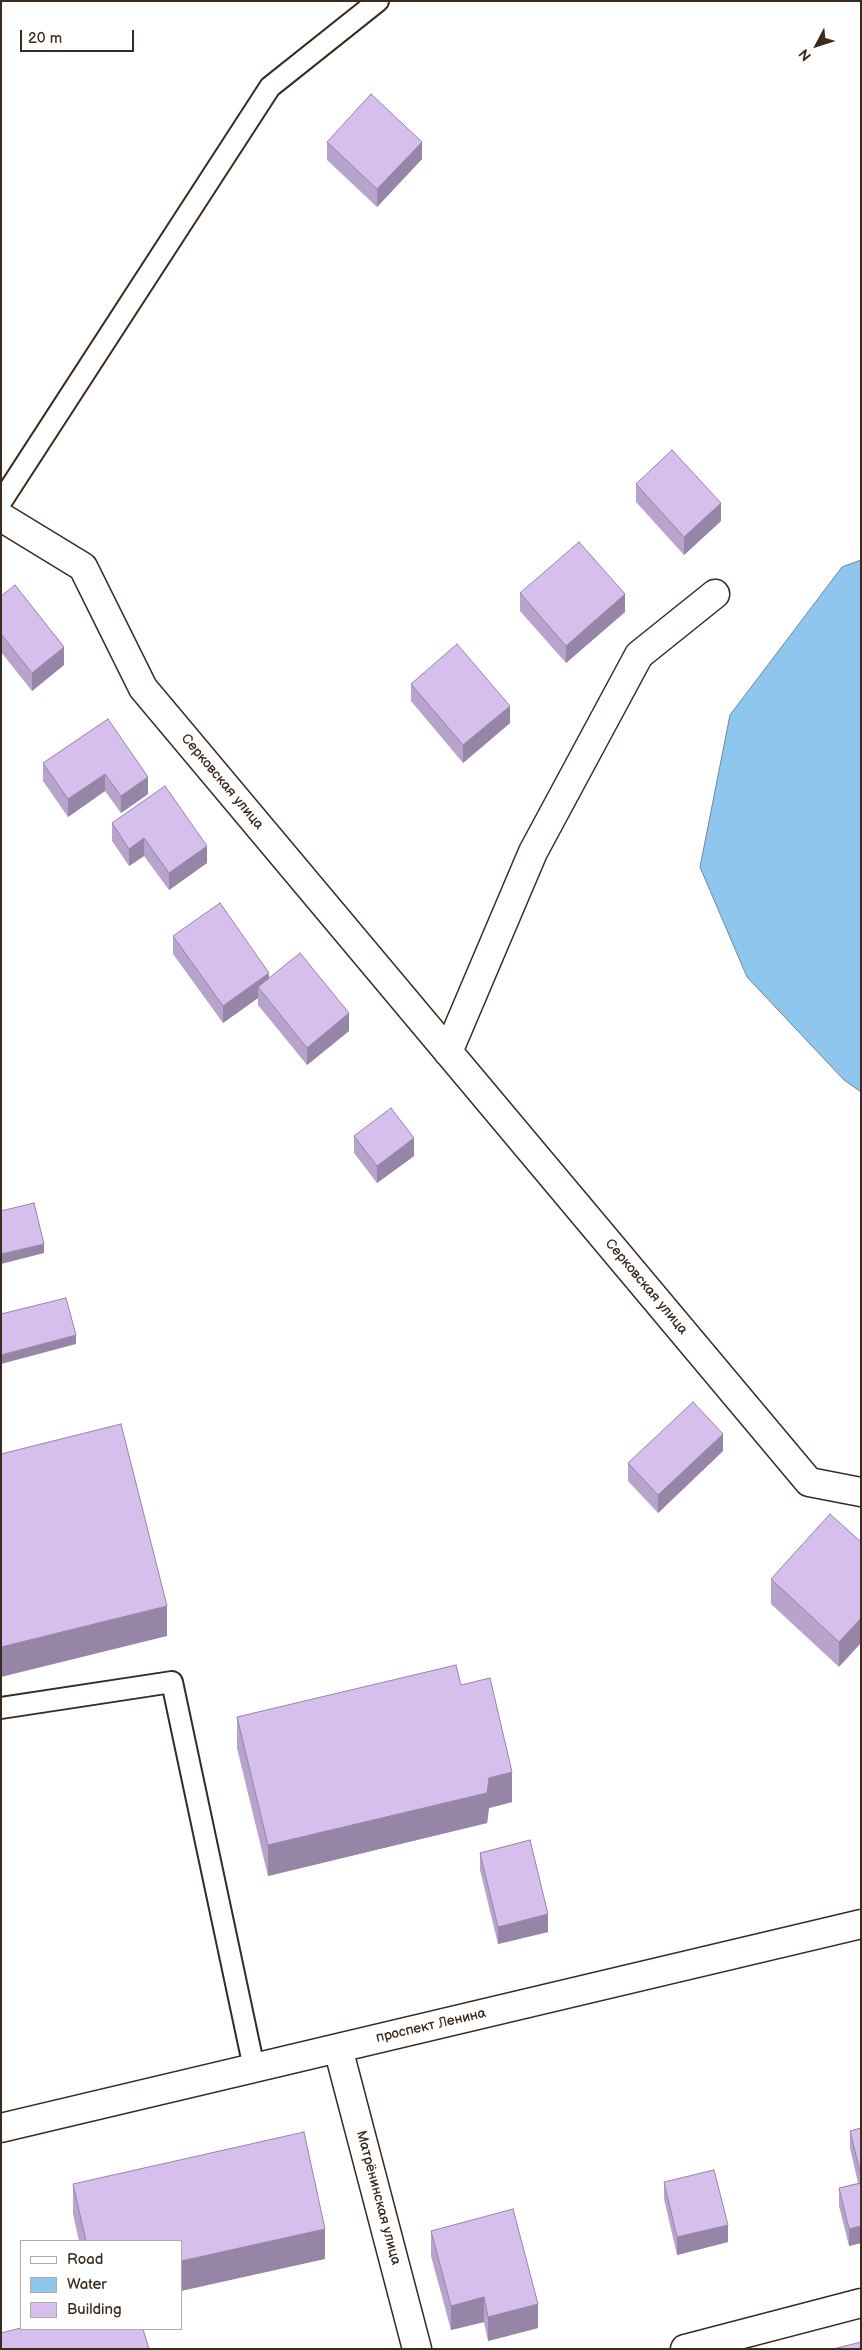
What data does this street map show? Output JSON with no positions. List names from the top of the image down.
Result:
{
  "streets": {
    "street": ["Серковская улица", "проспект Ленина", "Матрёнинская улица"]
  },
  "crossings": [
    ["проспект Ленина", "Матрёнинская улица"]
  ],
  "legend": ["Road", "Water", "Building"],
  "scale_bar": "20 m",
  "north": "bottom left"
}
